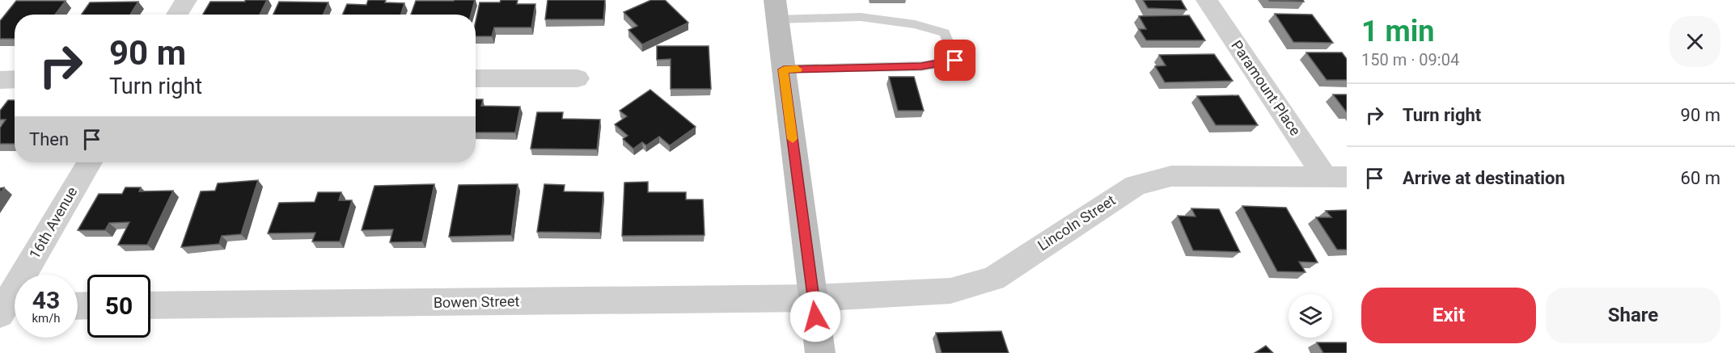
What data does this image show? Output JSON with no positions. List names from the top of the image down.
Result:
{
  "streets": {
    "street": [
      "Paramount Place",
      "16th Avenue",
      "Lincoln Street",
      "Bowen Street"
    ]
  },
  "crossings": [
    ["Paramount Place", "Lincoln Street"],
    ["Lincoln Street", "Bowen Street"]
  ],
  "page": {
    "heading": ["1 min", "150 m · 09:04"],
    "turn": ["90 m", "Turn right"],
    "list": [
      {
        "name": "Turn right",
        "value": "90 m"
      },
      {
        "name": "Arrive at destination",
        "value": "60 m"
      }
    ],
    "then": "Then",
    "speed": "43 km/h",
    "limit": "50",
    "buttons": ["Exit", "Share"]
  }
}
